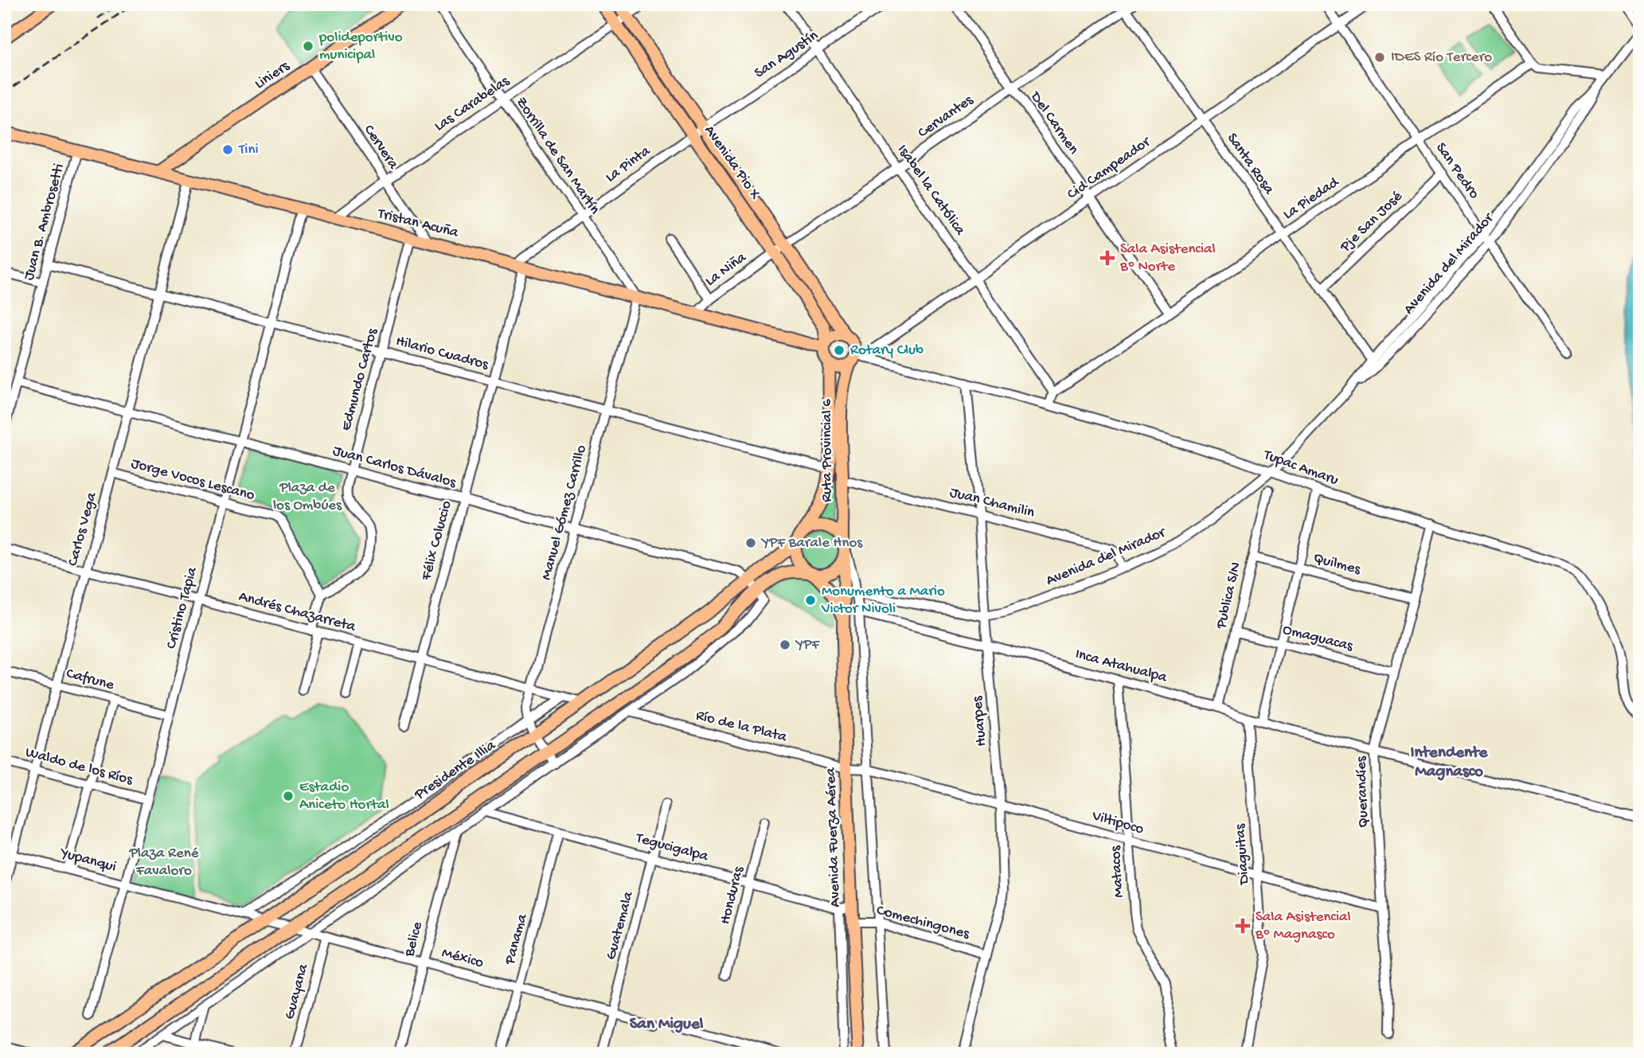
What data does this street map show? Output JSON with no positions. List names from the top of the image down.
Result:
{
  "streets": {
    "main road": [
      "Liniers",
      "Avenida Pio X",
      "Tristan Acuña",
      "Ruta Provincial 6",
      "Presidente Illia",
      "Avenida Fuerza Aérea"
    ],
    "street": [
      "San Agustín",
      "Las Carabelas",
      "Cervantes",
      "Del Carmen",
      "Cervera",
      "Zorrilla de San Martín",
      "Santa Rosa",
      "La Pinta",
      "Cid Campeador",
      "San Pedro",
      "Isabel la Católica",
      "La Piedad",
      "Juan B. Ambrosetti",
      "Pje San José",
      "Avenida del Mirador",
      "La Niña",
      "Hilario Cuadros",
      "Edmundo Cartos",
      "Juan Carlos Dávalos",
      "Tupac Amaru",
      "Jorge Vocos Lescano",
      "Juan Chamilin",
      "Manuel Gómez Carrillo",
      "Carlos Vega",
      "Félix Coluccio",
      "Quilmes",
      "Publica S/N",
      "Cristino Tapia",
      "Andrés Chazarreta",
      "Omaguacas",
      "Inca Atahualpa",
      "Cafrune",
      "Huarpes",
      "Río de la Plata",
      "Waldo de los Ríos",
      "Querandíes",
      "Viltipoco",
      "Tegucigalpa",
      "Diaguitas",
      "Yupanqui",
      "Matacos",
      "Honduras",
      "Comechingones",
      "Guatemala",
      "Belice",
      "Panama",
      "México",
      "Guayana"
    ]
  },
  "crossings": [
    ["San Agustín", "Avenida Pio X"],
    ["San Agustín", "La Pinta"],
    ["San Agustín", "Isabel la Católica"],
    ["Liniers", "Cervera"],
    ["Liniers", "Tristan Acuña"],
    ["Las Carabelas", "Cervera"],
    ["Las Carabelas", "Zorrilla de San Martín"],
    ["Las Carabelas", "Avenida Pio X"],
    ["Las Carabelas", "Tristan Acuña"],
    ["Cervantes", "Del Carmen"],
    ["Cervantes", "Avenida Pio X"],
    ["Cervantes", "Santa Rosa"],
    ["Cervantes", "Isabel la Católica"],
    ["Cervantes", "La Niña"],
    ["Del Carmen", "Cid Campeador"],
    ["Del Carmen", "La Piedad"],
    ["Cervera", "Tristan Acuña"],
    ["Zorrilla de San Martín", "La Pinta"],
    ["Zorrilla de San Martín", "Tristan Acuña"],
    ["Zorrilla de San Martín", "Manuel Gómez Carrillo"],
    ["Avenida Pio X", "La Pinta"],
    ["Avenida Pio X", "Cid Campeador"],
    ["Avenida Pio X", "Tristan Acuña"],
    ["Avenida Pio X", "La Niña"],
    ["Avenida Pio X", "Ruta Provincial 6"],
    ["Avenida Pio X", "Tupac Amaru"],
    ["Santa Rosa", "Cid Campeador"],
    ["Santa Rosa", "La Piedad"],
    ["Santa Rosa", "Pje San José"],
    ["Santa Rosa", "Avenida del Mirador"],
    ["La Pinta", "Tristan Acuña"],
    ["La Pinta", "Félix Coluccio"],
    ["Cid Campeador", "San Pedro"],
    ["Cid Campeador", "Isabel la Católica"],
    ["Cid Campeador", "Tristan Acuña"],
    ["Cid Campeador", "Ruta Provincial 6"],
    ["Cid Campeador", "Tupac Amaru"],
    ["San Pedro", "La Piedad"],
    ["San Pedro", "Pje San José"],
    ["San Pedro", "Avenida del Mirador"],
    ["Isabel la Católica", "La Piedad"],
    ["Juan B. Ambrosetti", "Tristan Acuña"],
    ["Juan B. Ambrosetti", "Hilario Cuadros"],
    ["Juan B. Ambrosetti", "Juan Carlos Dávalos"],
    ["Tristan Acuña", "La Niña"],
    ["Tristan Acuña", "Edmundo Cartos"],
    ["Tristan Acuña", "Ruta Provincial 6"],
    ["Tristan Acuña", "Tupac Amaru"],
    ["Tristan Acuña", "Manuel Gómez Carrillo"],
    ["Tristan Acuña", "Carlos Vega"],
    ["Tristan Acuña", "Félix Coluccio"],
    ["Tristan Acuña", "Cristino Tapia"],
    ["Avenida del Mirador", "Tupac Amaru"],
    ["Avenida del Mirador", "Juan Chamilin"],
    ["Avenida del Mirador", "Huarpes"],
    ["Hilario Cuadros", "Edmundo Cartos"],
    ["Hilario Cuadros", "Ruta Provincial 6"],
    ["Hilario Cuadros", "Manuel Gómez Carrillo"],
    ["Hilario Cuadros", "Carlos Vega"],
    ["Hilario Cuadros", "Félix Coluccio"],
    ["Hilario Cuadros", "Cristino Tapia"],
    ["Edmundo Cartos", "Juan Carlos Dávalos"],
    ["Edmundo Cartos", "Jorge Vocos Lescano"],
    ["Ruta Provincial 6", "Tupac Amaru"],
    ["Ruta Provincial 6", "Juan Chamilin"],
    ["Ruta Provincial 6", "Presidente Illia"],
    ["Ruta Provincial 6", "Avenida Fuerza Aérea"],
    ["Juan Carlos Dávalos", "Manuel Gómez Carrillo"],
    ["Juan Carlos Dávalos", "Carlos Vega"],
    ["Juan Carlos Dávalos", "Félix Coluccio"],
    ["Juan Carlos Dávalos", "Cristino Tapia"],
    ["Juan Carlos Dávalos", "Presidente Illia"],
    ["Tupac Amaru", "Huarpes"],
    ["Tupac Amaru", "Querandíes"],
    ["Jorge Vocos Lescano", "Carlos Vega"],
    ["Jorge Vocos Lescano", "Cristino Tapia"],
    ["Juan Chamilin", "Huarpes"],
    ["Manuel Gómez Carrillo", "Andrés Chazarreta"],
    ["Carlos Vega", "Andrés Chazarreta"],
    ["Carlos Vega", "Cafrune"],
    ["Carlos Vega", "Waldo de los Ríos"],
    ["Carlos Vega", "Yupanqui"],
    ["Félix Coluccio", "Andrés Chazarreta"],
    ["Quilmes", "Publica S/N"],
    ["Quilmes", "Querandíes"],
    ["Publica S/N", "Omaguacas"],
    ["Publica S/N", "Inca Atahualpa"],
    ["Cristino Tapia", "Andrés Chazarreta"],
    ["Cristino Tapia", "Cafrune"],
    ["Cristino Tapia", "Waldo de los Ríos"],
    ["Cristino Tapia", "Yupanqui"],
    ["Andrés Chazarreta", "Presidente Illia"],
    ["Omaguacas", "Querandíes"],
    ["Inca Atahualpa", "Huarpes"],
    ["Inca Atahualpa", "Querandíes"],
    ["Inca Atahualpa", "Diaguitas"],
    ["Inca Atahualpa", "Matacos"],
    ["Huarpes", "Viltipoco"],
    ["Huarpes", "Comechingones"],
    ["Río de la Plata", "Viltipoco"],
    ["Río de la Plata", "Avenida Fuerza Aérea"],
    ["Presidente Illia", "Yupanqui"],
    ["Presidente Illia", "México"],
    ["Querandíes", "Viltipoco"],
    ["Viltipoco", "Avenida Fuerza Aérea"],
    ["Viltipoco", "Diaguitas"],
    ["Viltipoco", "Matacos"],
    ["Avenida Fuerza Aérea", "Tegucigalpa"],
    ["Avenida Fuerza Aérea", "Comechingones"],
    ["Tegucigalpa", "Honduras"],
    ["Tegucigalpa", "Guatemala"],
    ["Tegucigalpa", "Panama"],
    ["Yupanqui", "México"],
    ["Guatemala", "México"],
    ["Belice", "México"],
    ["Panama", "México"],
    ["México", "Guayana"]
  ],
  "districts": ["Intendente Magnasco", "San Miguel"],
  "parks": ["Plaza de los Ombúes", "Plaza René Favaloro"],
  "places": {
    "other": [
      "polideportivo municipal",
      "IDES Río Tercero",
      "Tini",
      "Rotary Club",
      "YPF Barale Hnos",
      "Monumento a Mario Victor Nivoli",
      "YPF",
      "Estadio Aniceto Hortal"
    ],
    "health": ["Sala Asistencial Bº Norte", "Sala Asistencial Bº Magnasco"]
  }
}
